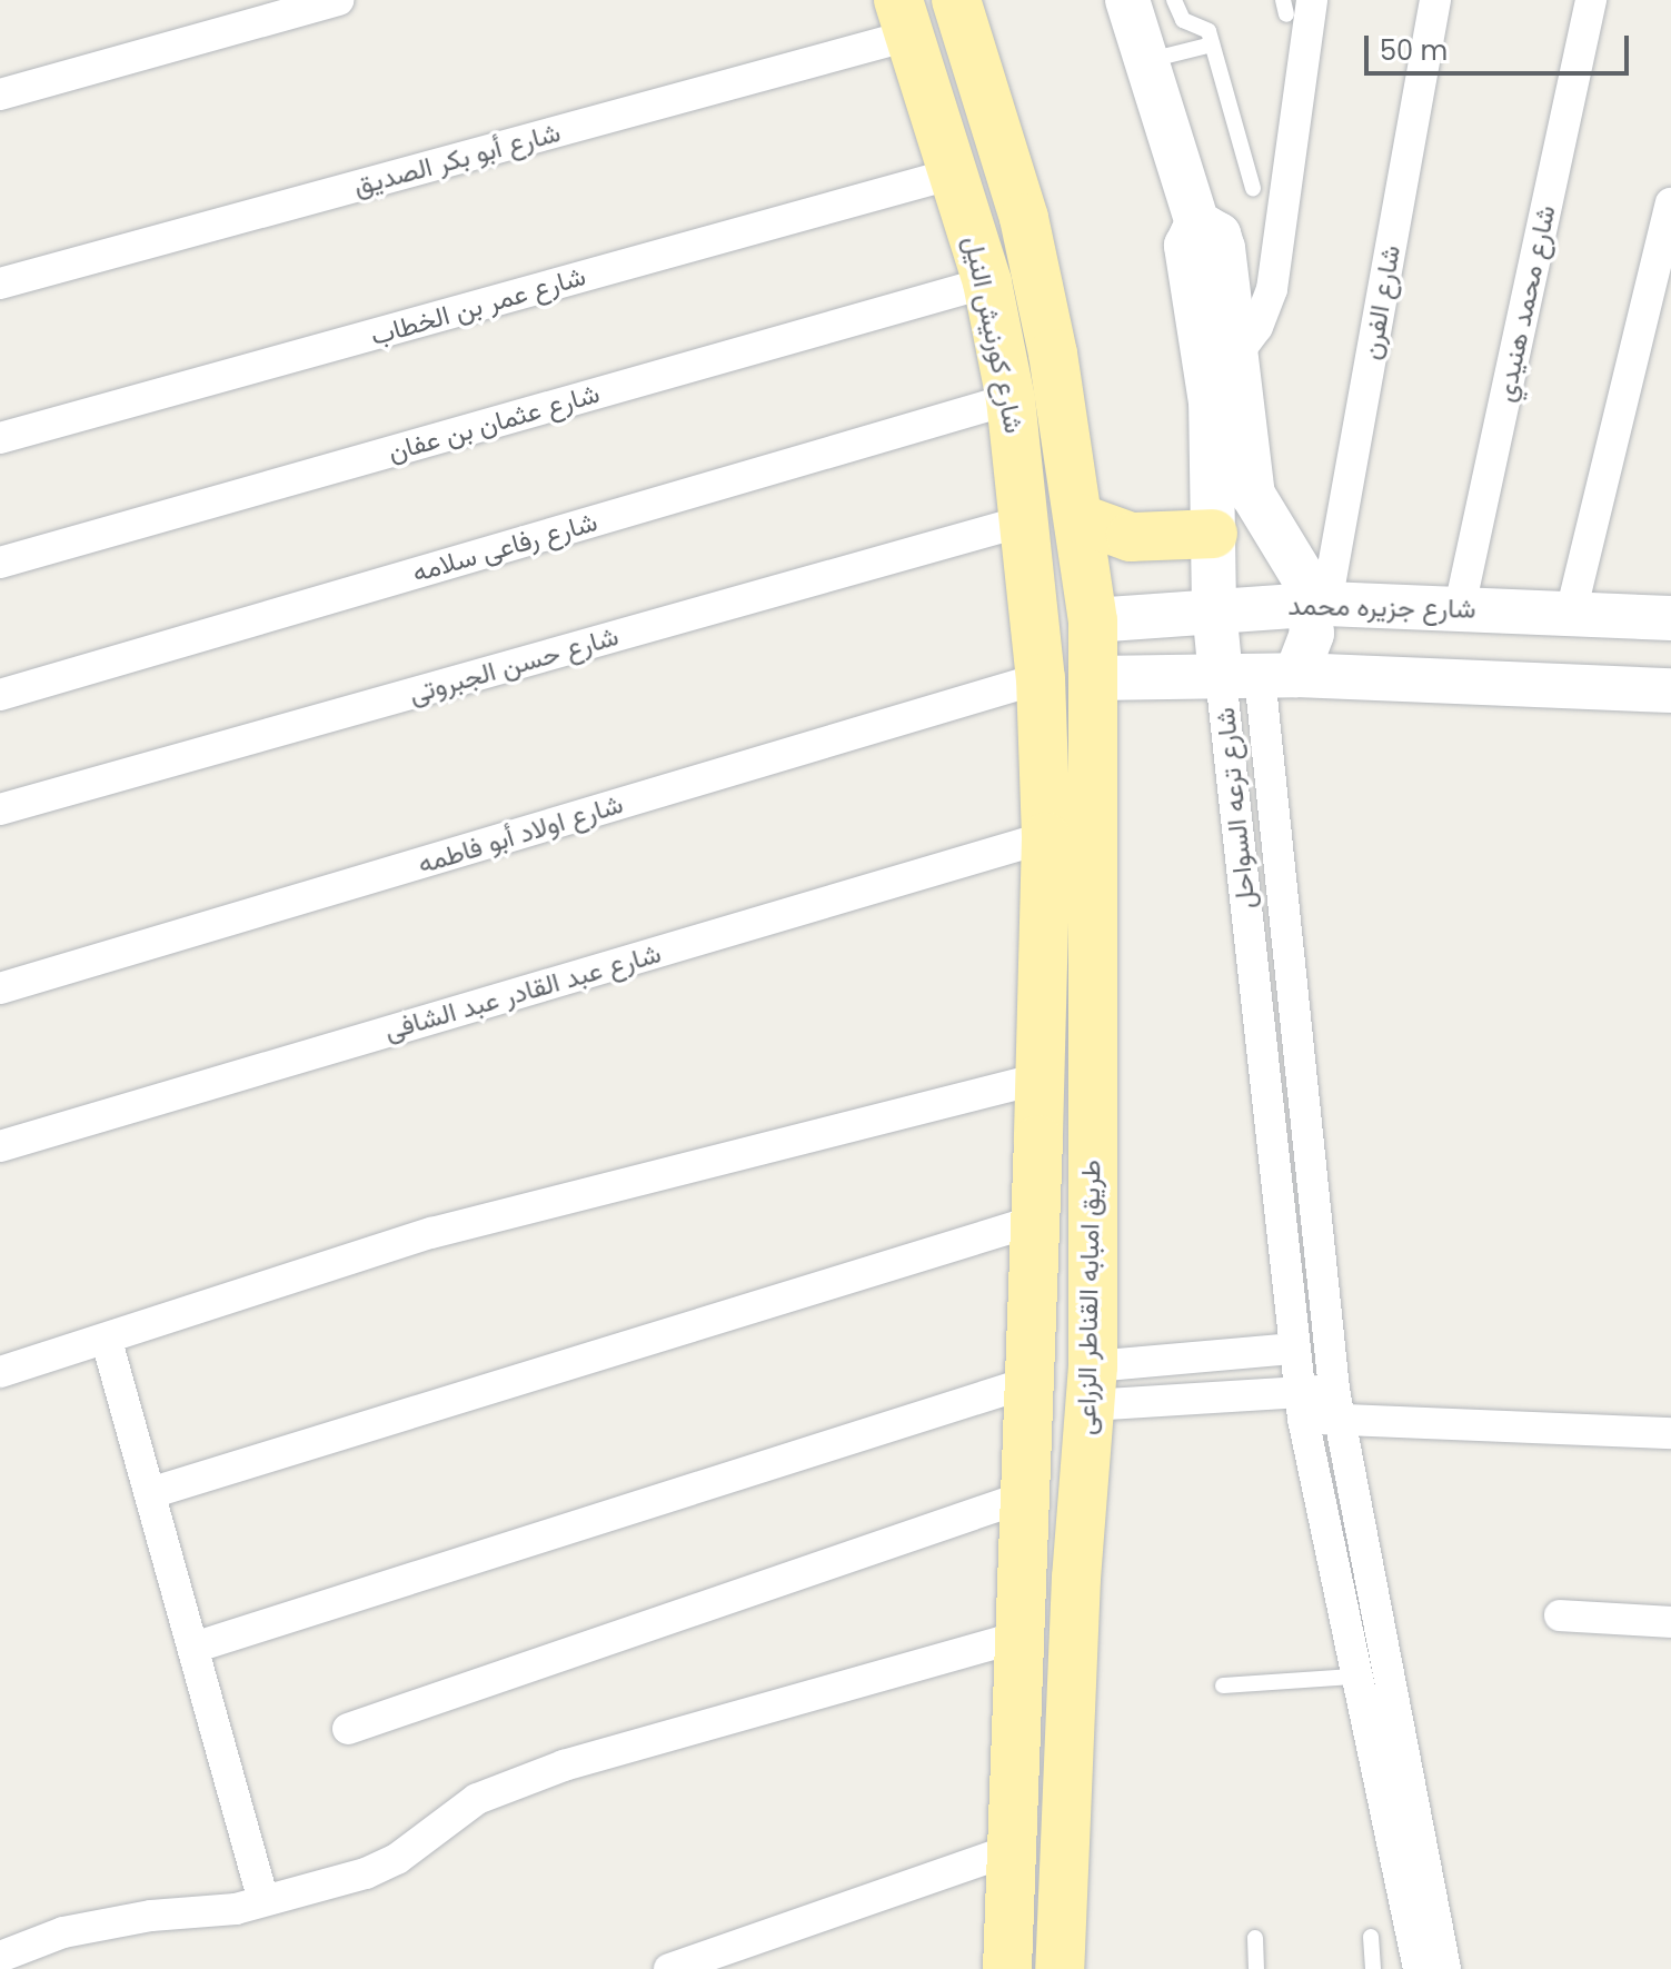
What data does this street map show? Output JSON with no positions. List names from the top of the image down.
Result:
{
  "streets": {
    "main road": [
      "شارع كورنيش النيل",
      "شارع جزيره محمد",
      "شارع ترعه السواحل",
      "طريق امبابه القناطر الزراعى"
    ],
    "street": [
      "شارع أبو بكر الصديق",
      "شارع الفرن",
      "شارع محمد هنيدي",
      "شارع عمر بن الخطاب",
      "شارع عثمان بن عفان",
      "شارع رفاعى سلامه",
      "شارع حسن الجبروتى",
      "شارع اولاد أبو فاطمه",
      "شارع عبد القادر عبد الشافى"
    ]
  },
  "crossings": [
    ["شارع أبو بكر الصديق", "شارع كورنيش النيل"],
    ["شارع الفرن", "شارع جزيره محمد"],
    ["شارع الفرن", "شارع ترعه السواحل"],
    ["شارع محمد هنيدي", "شارع جزيره محمد"],
    ["شارع عمر بن الخطاب", "شارع كورنيش النيل"],
    ["شارع كورنيش النيل", "شارع عثمان بن عفان"],
    ["شارع كورنيش النيل", "شارع رفاعى سلامه"],
    ["شارع كورنيش النيل", "شارع جزيره محمد"],
    ["شارع كورنيش النيل", "شارع حسن الجبروتى"],
    ["شارع كورنيش النيل", "شارع اولاد أبو فاطمه"],
    ["شارع كورنيش النيل", "طريق امبابه القناطر الزراعى"],
    ["شارع جزيره محمد", "شارع ترعه السواحل"],
    ["شارع اولاد أبو فاطمه", "طريق امبابه القناطر الزراعى"],
    ["شارع عبد القادر عبد الشافى", "طريق امبابه القناطر الزراعى"]
  ],
  "scale_bar": "50 m"
}
